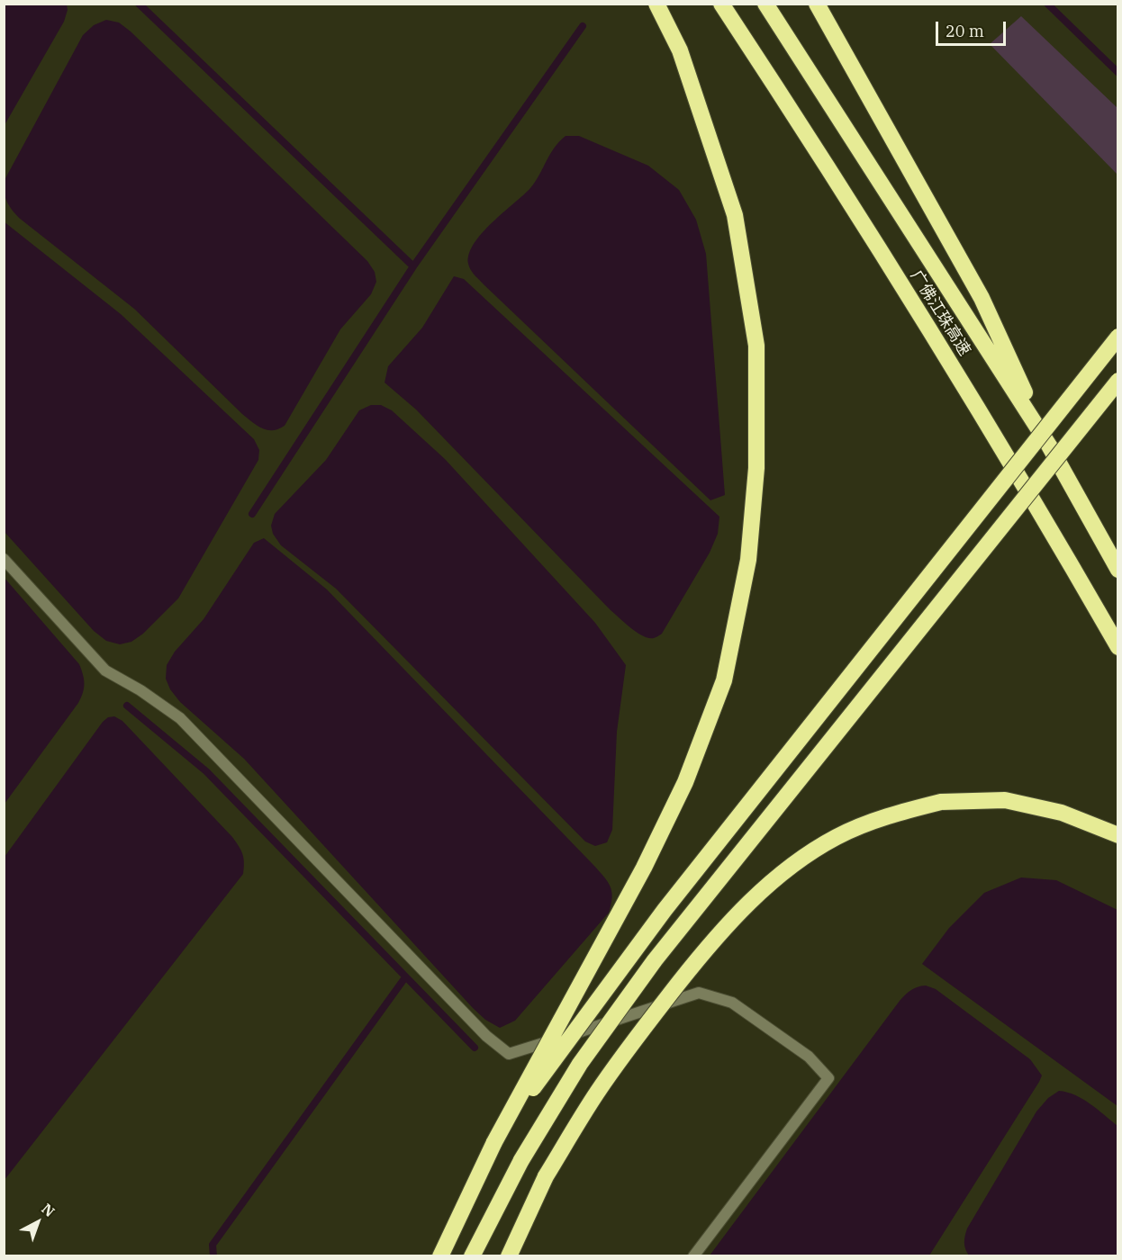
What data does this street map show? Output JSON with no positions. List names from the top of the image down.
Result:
{
  "streets": {
    "highway": ["广佛江珠高速"]
  },
  "scale_bar": "20 m",
  "north": "top right"
}
